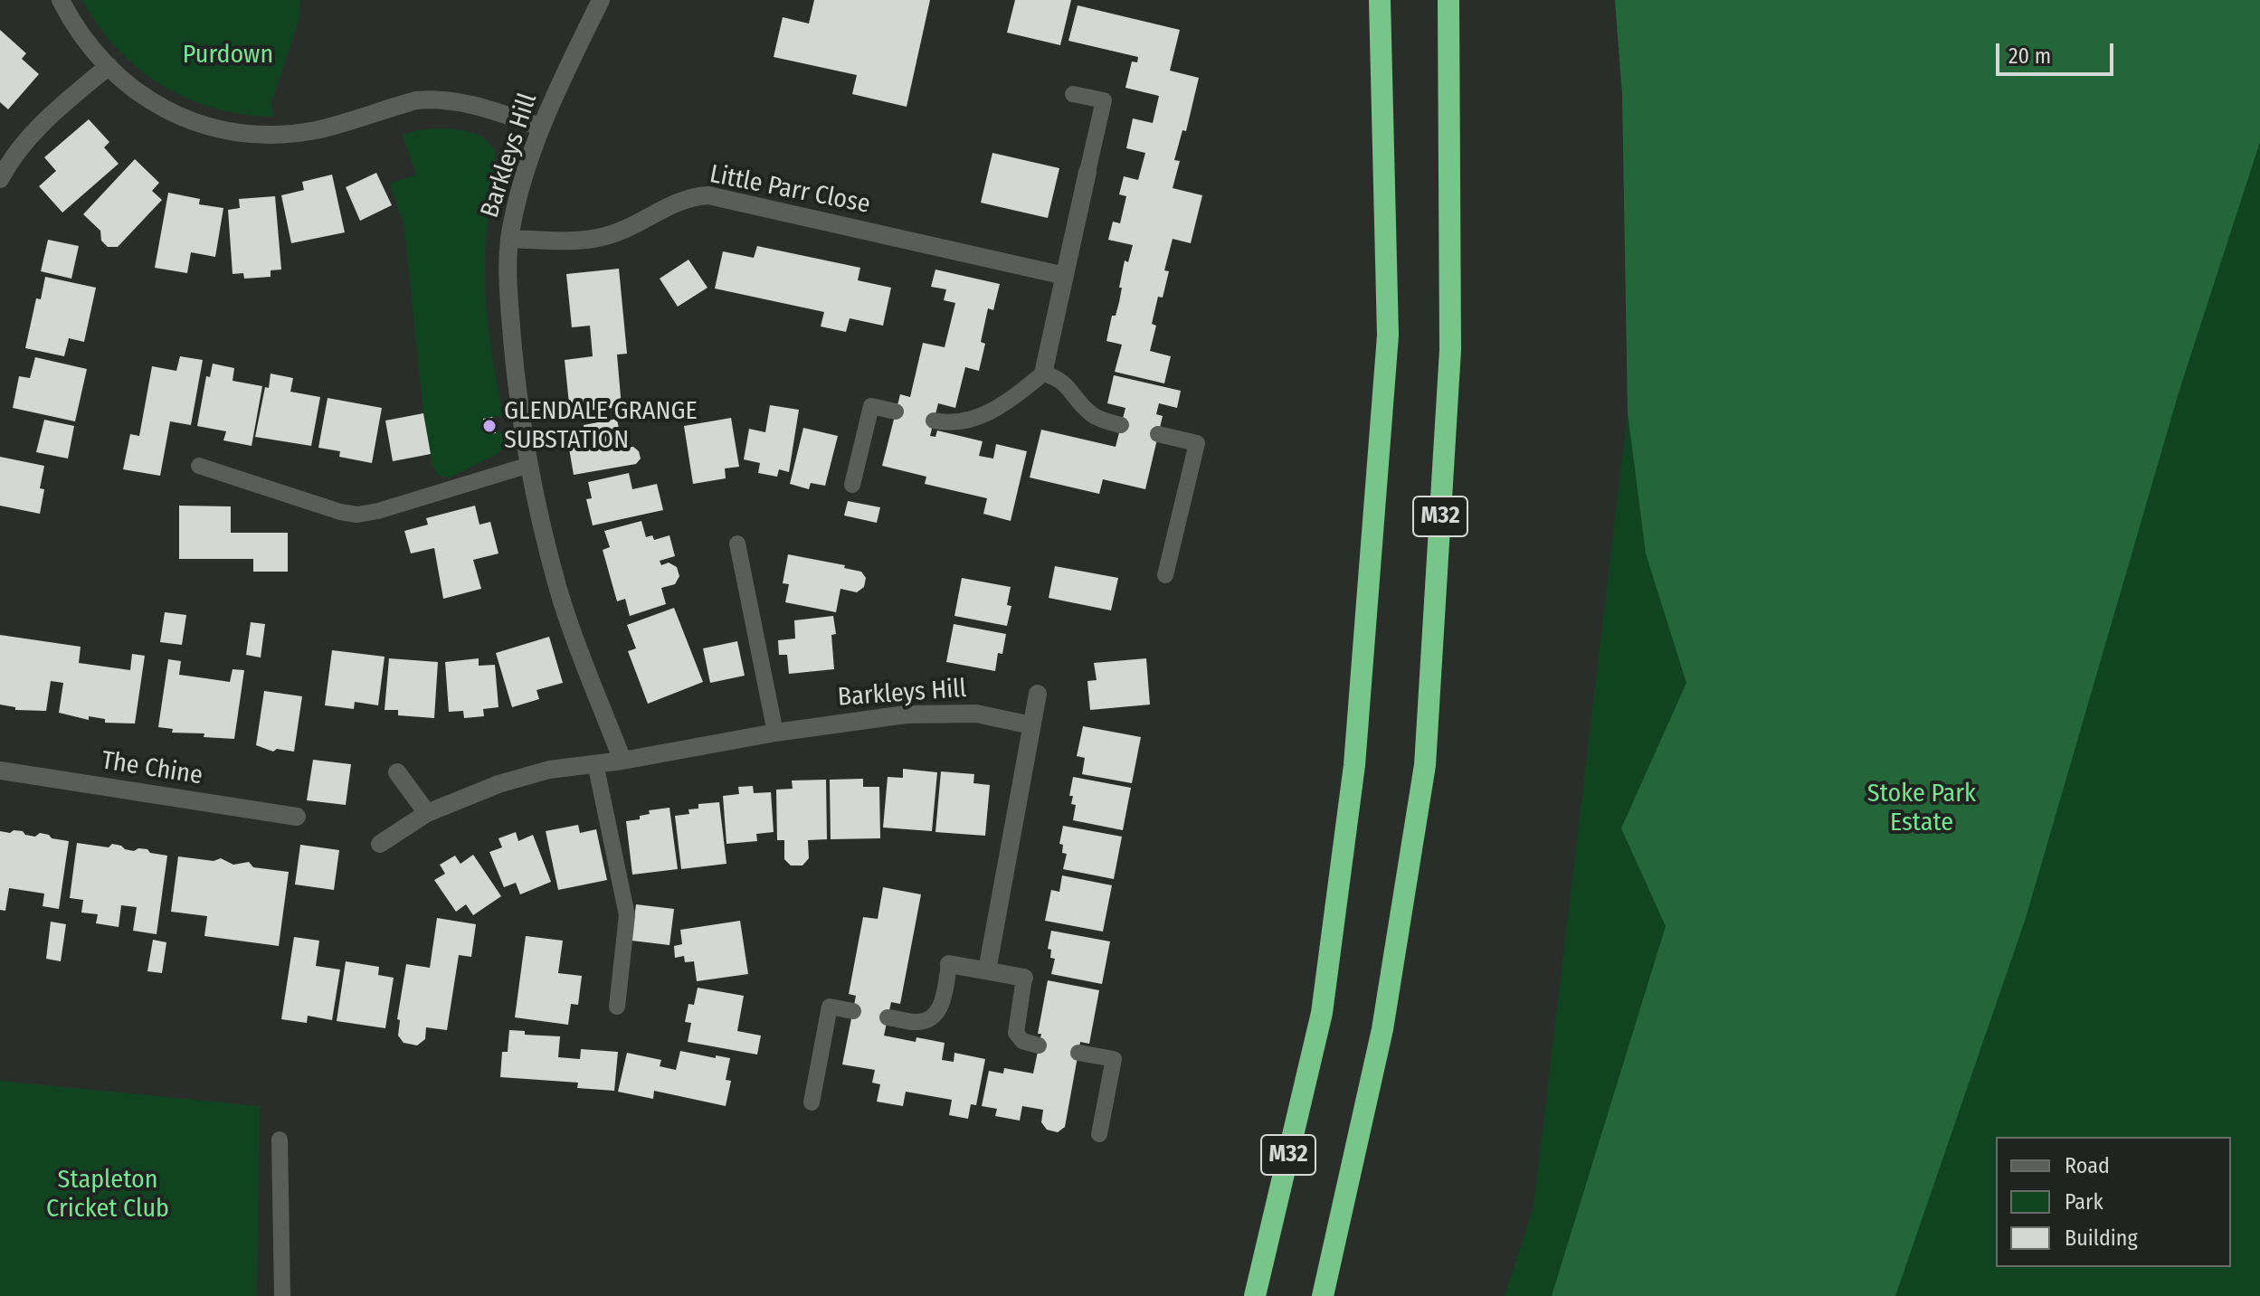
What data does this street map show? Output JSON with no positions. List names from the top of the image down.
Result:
{
  "streets": {
    "highway": ["M32"],
    "street": ["Barkleys Hill", "Little Parr Close", "The Chine"]
  },
  "crossings": [
    ["Barkleys Hill", "Little Parr Close"]
  ],
  "parks": ["Purdown", "Stoke Park Estate", "Stapleton Cricket Club"],
  "places": ["GLENDALE GRANGE SUBSTATION"],
  "legend": ["Road", "Park", "Building"],
  "scale_bar": "20 m"
}
